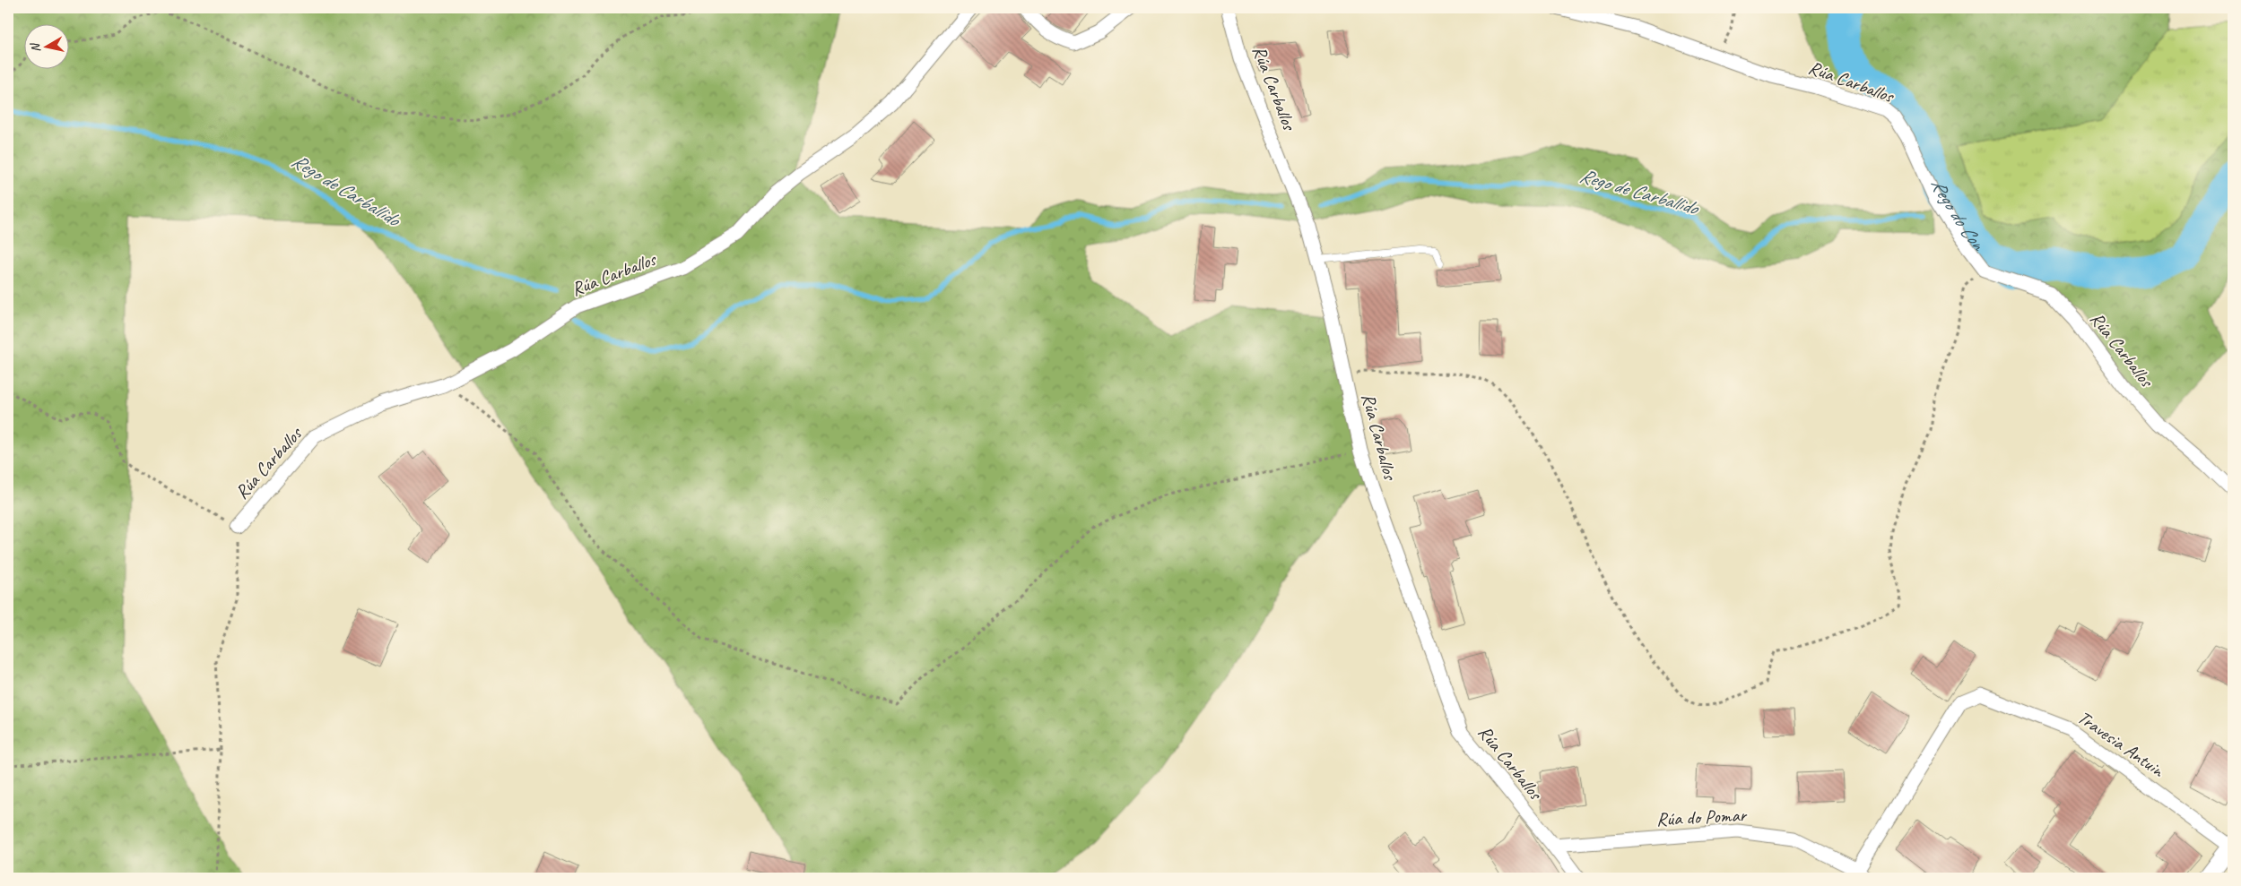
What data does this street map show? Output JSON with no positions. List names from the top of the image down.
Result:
{
  "streets": {
    "street": ["Rúa Carballos", "Travesia Antuin", "Rúa do Pomar"]
  },
  "crossings": [
    ["Rúa Carballos", "Rúa do Pomar"],
    ["Travesia Antuin", "Rúa do Pomar"]
  ],
  "water": ["Rego de Carballido", "Rego do Con"],
  "north": "left"
}
